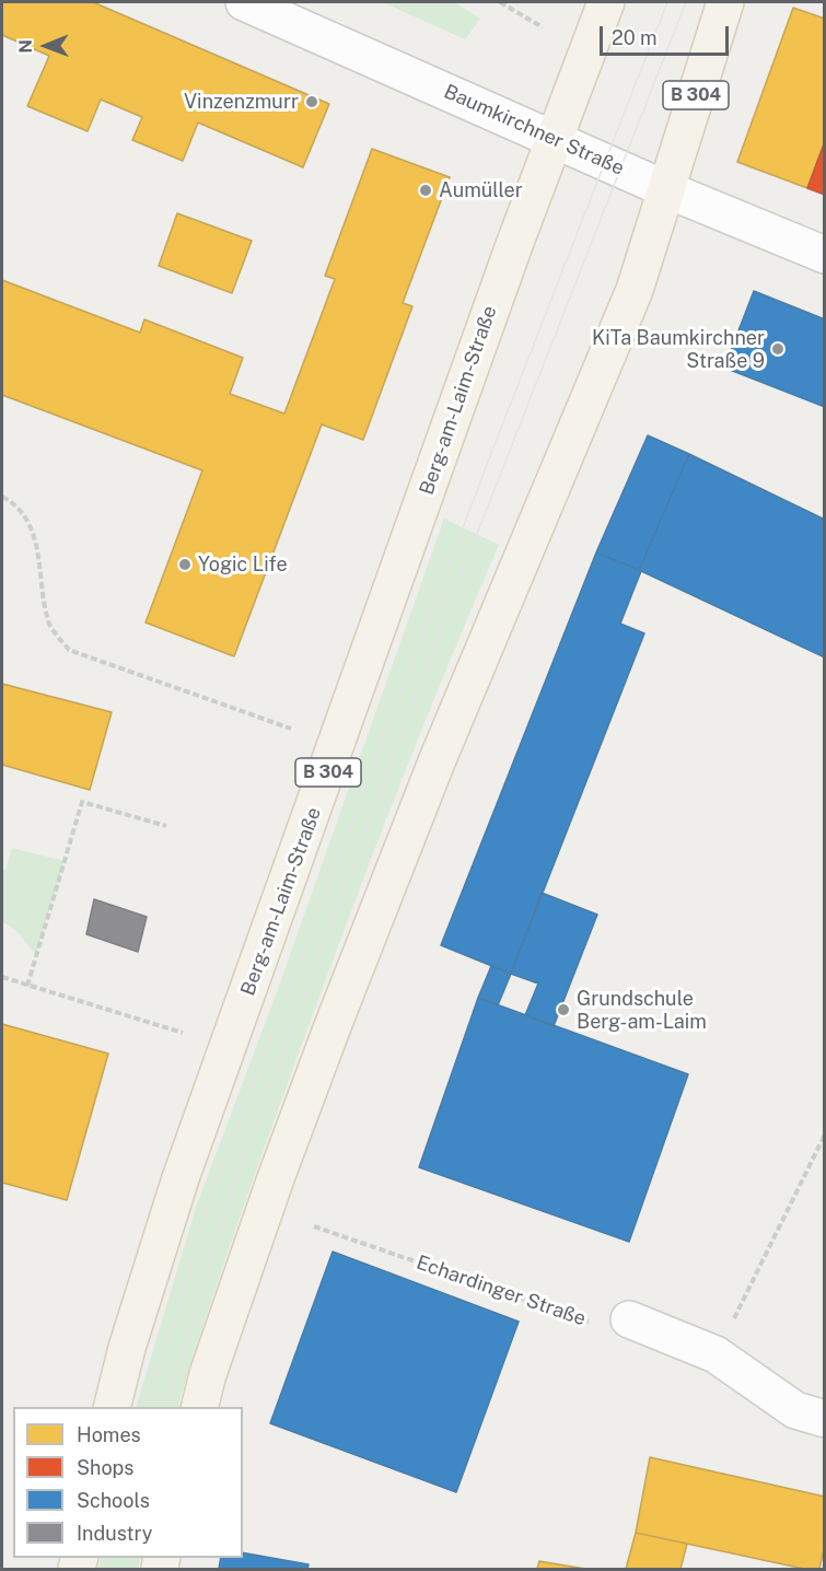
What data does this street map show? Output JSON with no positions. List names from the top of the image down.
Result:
{
  "streets": {
    "main road": ["B 304", "Baumkirchner Straße", "Berg-am-Laim-Straße"],
    "path": ["Echardinger Straße"]
  },
  "crossings": [
    ["B 304", "Baumkirchner Straße"],
    ["B 304", "Berg-am-Laim-Straße"],
    ["Baumkirchner Straße", "Berg-am-Laim-Straße"]
  ],
  "places": [
    "Vinzenzmurr",
    "Aumüller",
    "KiTa Baumkirchner Straße 9",
    "Yogic Life",
    "Grundschule Berg-am-Laim"
  ],
  "legend": [
    "Homes",
    "Shops",
    "Schools",
    "Industry"
  ],
  "scale_bar": "20 m",
  "north": "left"
}
